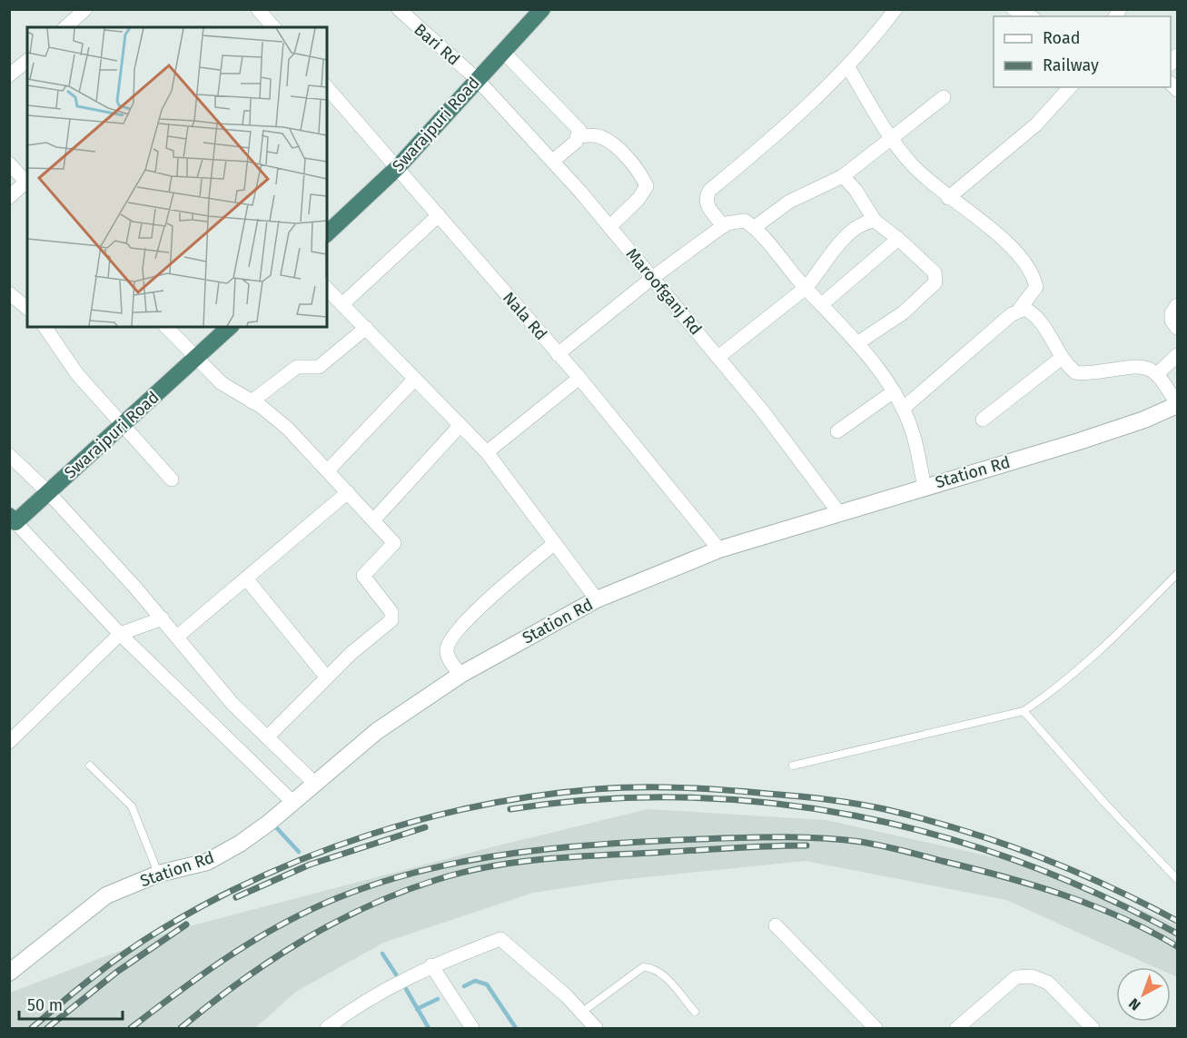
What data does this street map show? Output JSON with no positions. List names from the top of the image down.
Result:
{
  "streets": {
    "highway": ["Swarajpuri Road"],
    "street": [
      "Bari Rd",
      "Maroofganj Rd",
      "Nala Rd",
      "Station Rd"
    ]
  },
  "crossings": [
    ["Bari Rd", "Swarajpuri Road"],
    ["Bari Rd", "Maroofganj Rd"],
    ["Swarajpuri Road", "Maroofganj Rd"],
    ["Swarajpuri Road", "Nala Rd"],
    ["Maroofganj Rd", "Station Rd"],
    ["Nala Rd", "Station Rd"]
  ],
  "legend": ["Road", "Railway"],
  "scale_bar": "50 m",
  "north": "bottom left"
}
